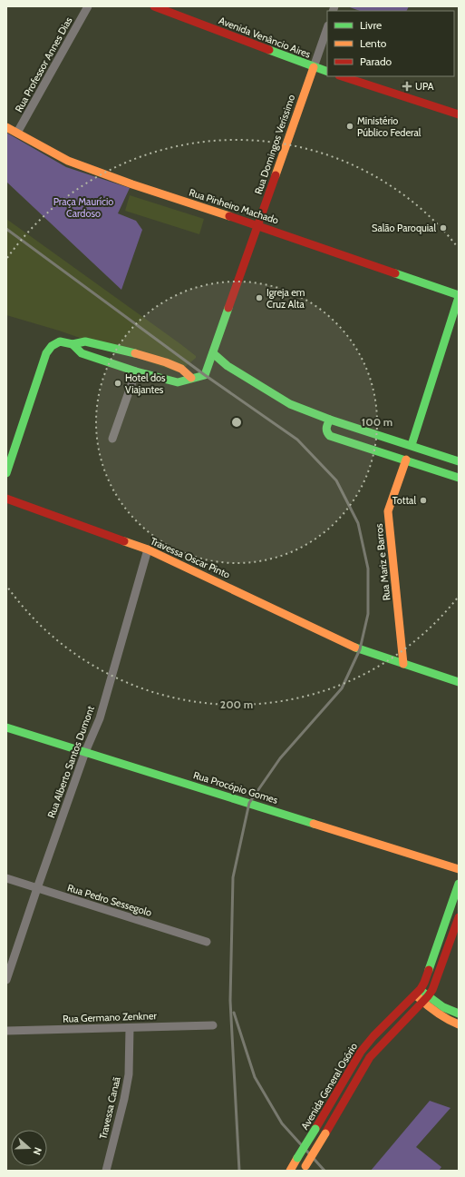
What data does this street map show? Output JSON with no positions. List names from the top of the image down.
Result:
{
  "streets": {
    "main road": [
      "Avenida Venâncio Aires",
      "Rua Domingos Veríssimo",
      "Rua Pinheiro Machado",
      "Travessa Oscar Pinto",
      "Rua Mariz e Barros",
      "Rua Procópio Gomes",
      "Avenida General Osório"
    ],
    "street": [
      "Rua Professor Annes Dias",
      "Rua Alberto Santos Dumont",
      "Rua Pedro Sessegolo",
      "Rua Germano Zenkner",
      "Travessa Canaã"
    ]
  },
  "crossings": [
    ["Avenida Venâncio Aires", "Rua Domingos Veríssimo"],
    ["Rua Professor Annes Dias", "Rua Pinheiro Machado"],
    ["Rua Domingos Veríssimo", "Rua Pinheiro Machado"],
    ["Rua Pinheiro Machado", "Rua Mariz e Barros"],
    ["Travessa Oscar Pinto", "Rua Mariz e Barros"],
    ["Travessa Oscar Pinto", "Rua Alberto Santos Dumont"],
    ["Rua Alberto Santos Dumont", "Rua Procópio Gomes"],
    ["Rua Alberto Santos Dumont", "Rua Pedro Sessegolo"],
    ["Rua Germano Zenkner", "Travessa Canaã"]
  ],
  "parks": ["Praça Maurício Cardoso"],
  "places": {
    "health": ["UPA"],
    "other": [
      "Ministério Público Federal",
      "Salão Paroquial",
      "Igreja em Cruz Alta",
      "Hotel dos Viajantes",
      "Tottal"
    ]
  },
  "legend": ["Livre", "Lento", "Parado"],
  "north": "right",
  "rings": ["100 m", "200 m"]
}
